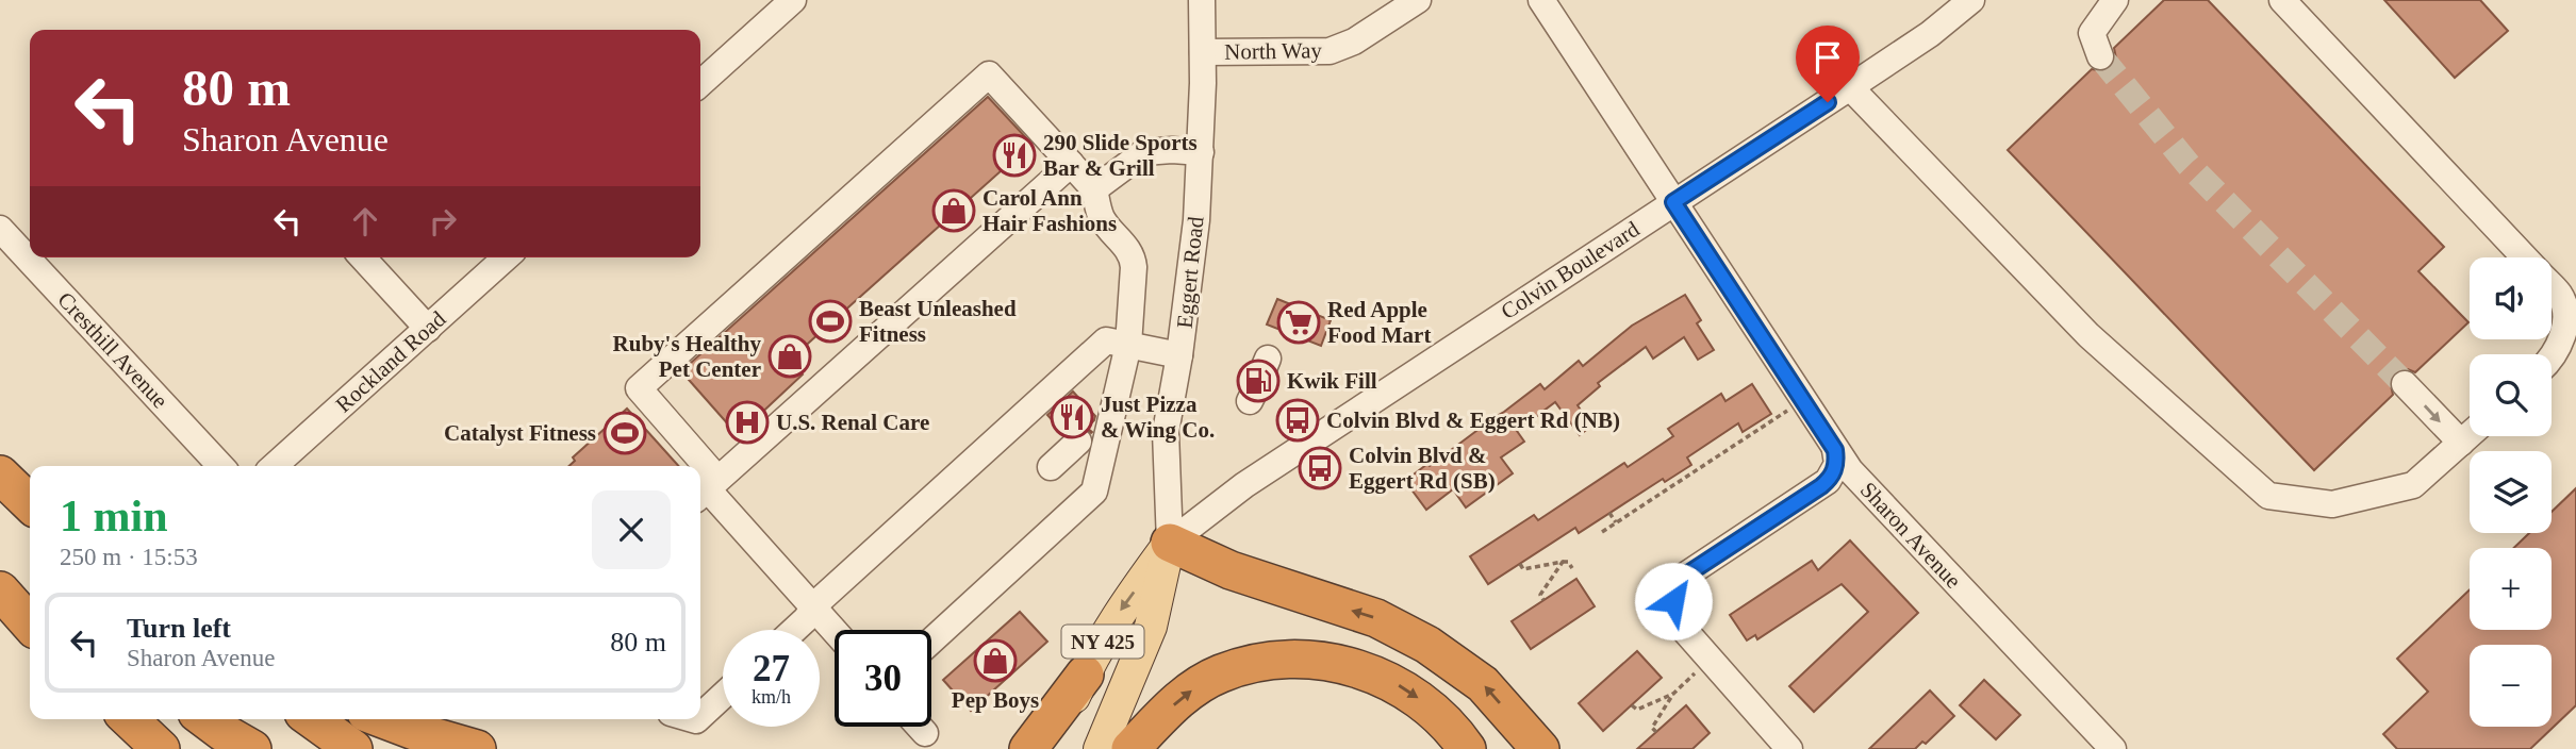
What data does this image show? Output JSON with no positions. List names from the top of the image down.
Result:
{
  "streets": {
    "main road": ["NY 425"],
    "street": [
      "North Way",
      "Colvin Boulevard",
      "Eggert Road",
      "Cresthill Avenue",
      "Rockland Road",
      "Sharon Avenue"
    ]
  },
  "crossings": [
    ["North Way", "Eggert Road"],
    ["Colvin Boulevard", "Eggert Road"],
    ["Colvin Boulevard", "Sharon Avenue"],
    ["Colvin Boulevard", "NY 425"],
    ["Eggert Road", "NY 425"]
  ],
  "places": {
    "restaurant": ["290 Slide Sports Bar & Grill", "Just Pizza & Wing Co."],
    "shop": ["Carol Ann Hair Fashions", "Ruby's Healthy Pet Center", "Pep Boys"],
    "sports": ["Beast Unleashed Fitness", "Catalyst Fitness"],
    "supermarket": ["Red Apple Food Mart"],
    "fuel station": ["Kwik Fill"],
    "bus stop": ["Colvin Blvd & Eggert Rd (NB)", "Colvin Blvd & Eggert Rd (SB)"],
    "hospital": ["U.S. Renal Care"]
  },
  "page": {
    "turn": ["80 m", "Sharon Avenue"],
    "map_buttons": ["+", "−"],
    "heading": ["1 min", "250 m · 15:53"],
    "list": [
      {
        "name": "Turn left",
        "note": "Sharon Avenue",
        "value": "80 m"
      }
    ],
    "speed": "27 km/h",
    "limit": "30"
  }
}
